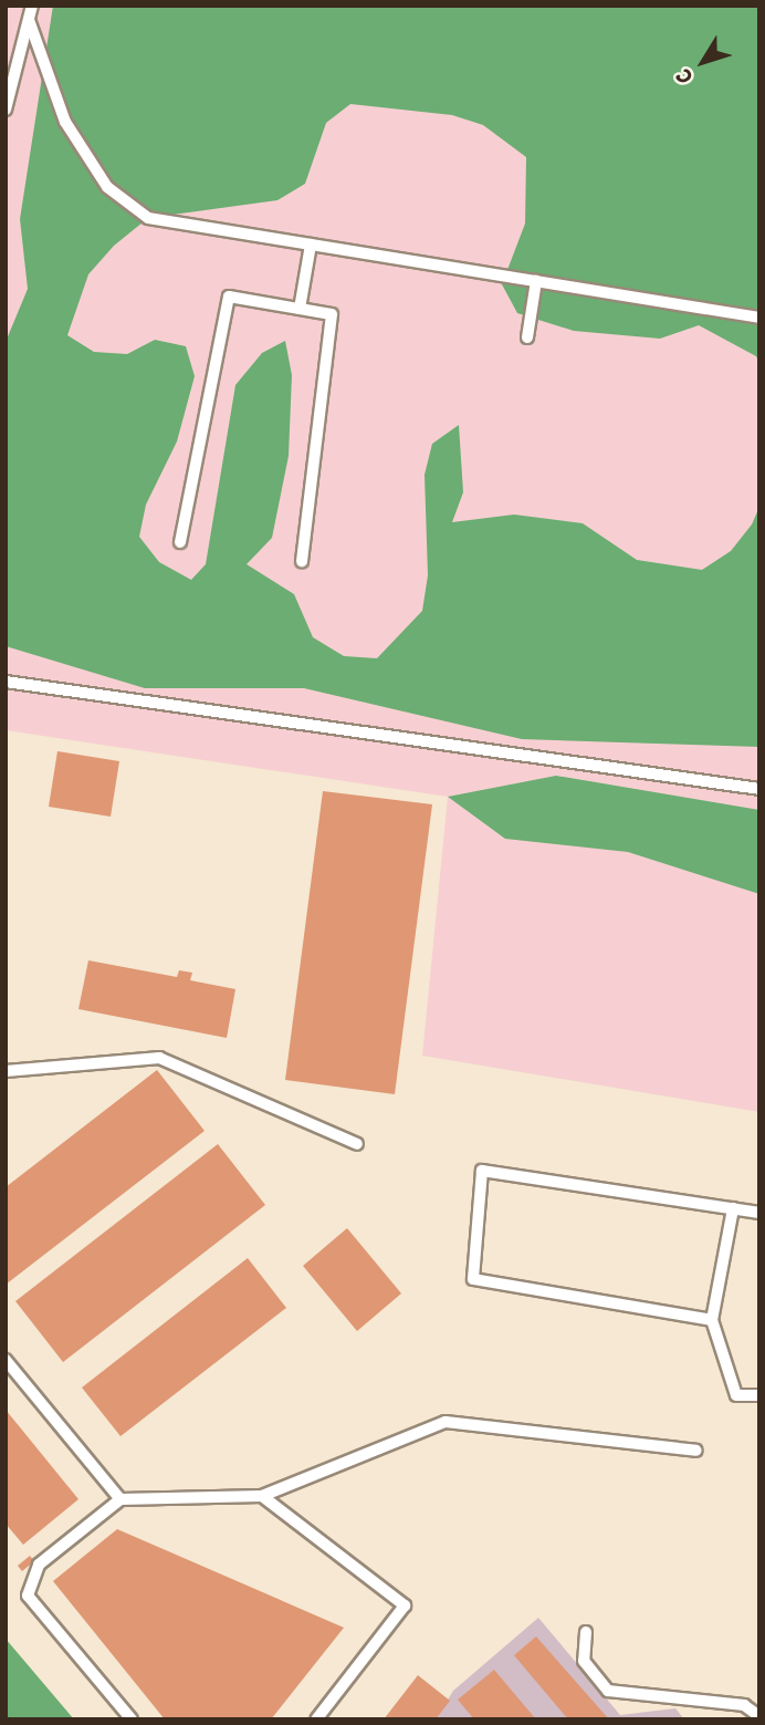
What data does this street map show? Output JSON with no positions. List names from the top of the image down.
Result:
{
  "north": "bottom left"
}
